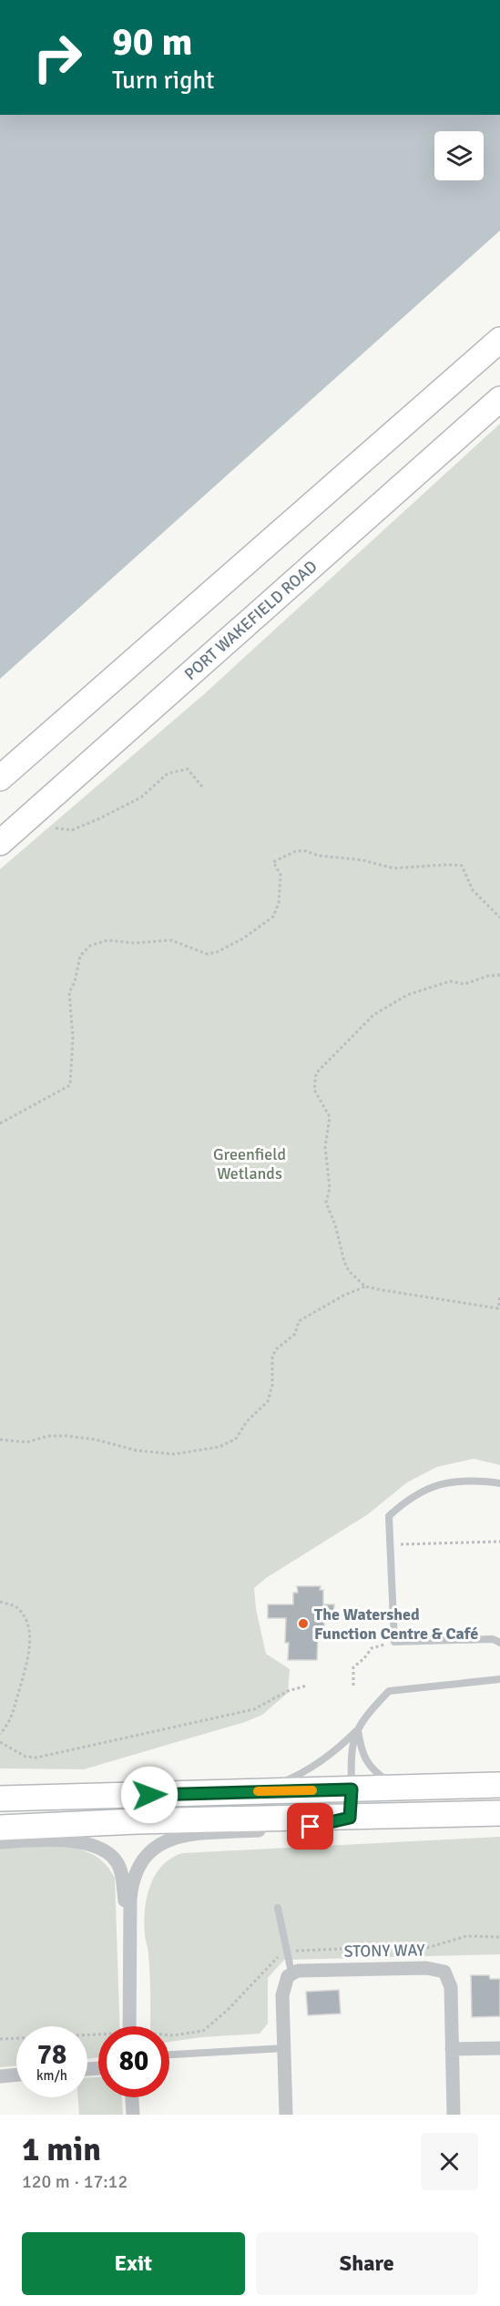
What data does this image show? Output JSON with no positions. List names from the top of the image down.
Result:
{
  "streets": {
    "highway": ["PORT WAKEFIELD ROAD"],
    "street": ["STONY WAY"]
  },
  "parks": ["Greenfield Wetlands"],
  "places": ["The Watershed Function Centre & Café"],
  "page": {
    "turn": ["90 m", "Turn right"],
    "speed": "78 km/h",
    "limit": "80",
    "heading": ["1 min", "120 m · 17:12"],
    "buttons": ["Exit", "Share"]
  }
}
